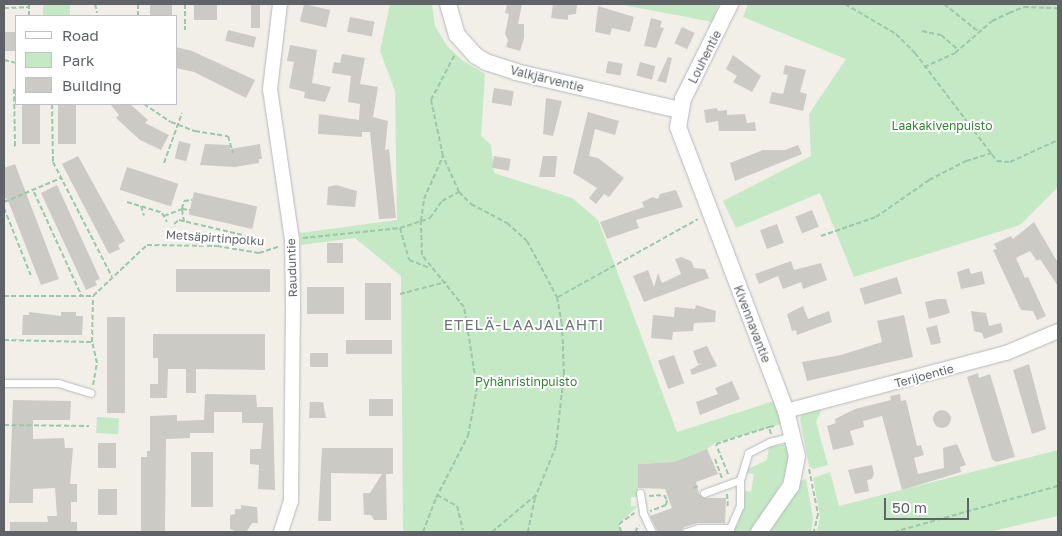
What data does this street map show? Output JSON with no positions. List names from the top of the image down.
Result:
{
  "streets": {
    "street": [
      "Louhentie",
      "Valkjärventie",
      "Rauduntie",
      "Kivennavantie",
      "Terijoentie"
    ],
    "path": ["Metsäpirtinpolku"]
  },
  "crossings": [
    ["Louhentie", "Valkjärventie"],
    ["Louhentie", "Kivennavantie"],
    ["Valkjärventie", "Kivennavantie"],
    ["Metsäpirtinpolku", "Rauduntie"],
    ["Kivennavantie", "Terijoentie"]
  ],
  "districts": ["ETELÄ-LAAJALAHTI"],
  "parks": ["Laakakivenpuisto", "Pyhänristinpuisto"],
  "legend": ["Road", "Park", "Building"],
  "scale_bar": "50 m"
}
